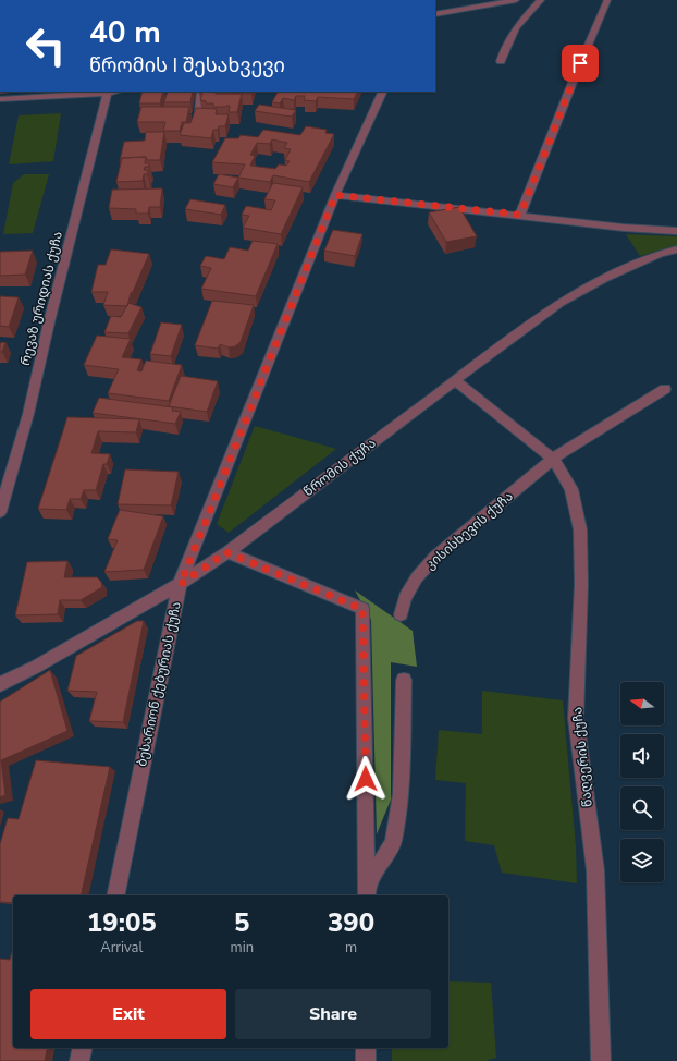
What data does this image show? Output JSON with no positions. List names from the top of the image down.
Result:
{
  "streets": {
    "street": [
      "რევაზ ურიდიას ქუჩა",
      "წრომის ქუჩა",
      "კისისხევის ქუჩა",
      "ბესარიონ ქებურიას ქუჩა",
      "წაღვერის ქუჩა"
    ]
  },
  "crossings": [
    ["წრომის ქუჩა", "ბესარიონ ქებურიას ქუჩა"],
    ["კისისხევის ქუჩა", "წაღვერის ქუჩა"]
  ],
  "north": "left",
  "page": {
    "turn": ["40 m", "წრომის I შესახვევი"],
    "eta": [
      "19:05",
      "Arrival",
      "5",
      "min",
      "390",
      "m"
    ],
    "buttons": ["Exit", "Share"]
  }
}
